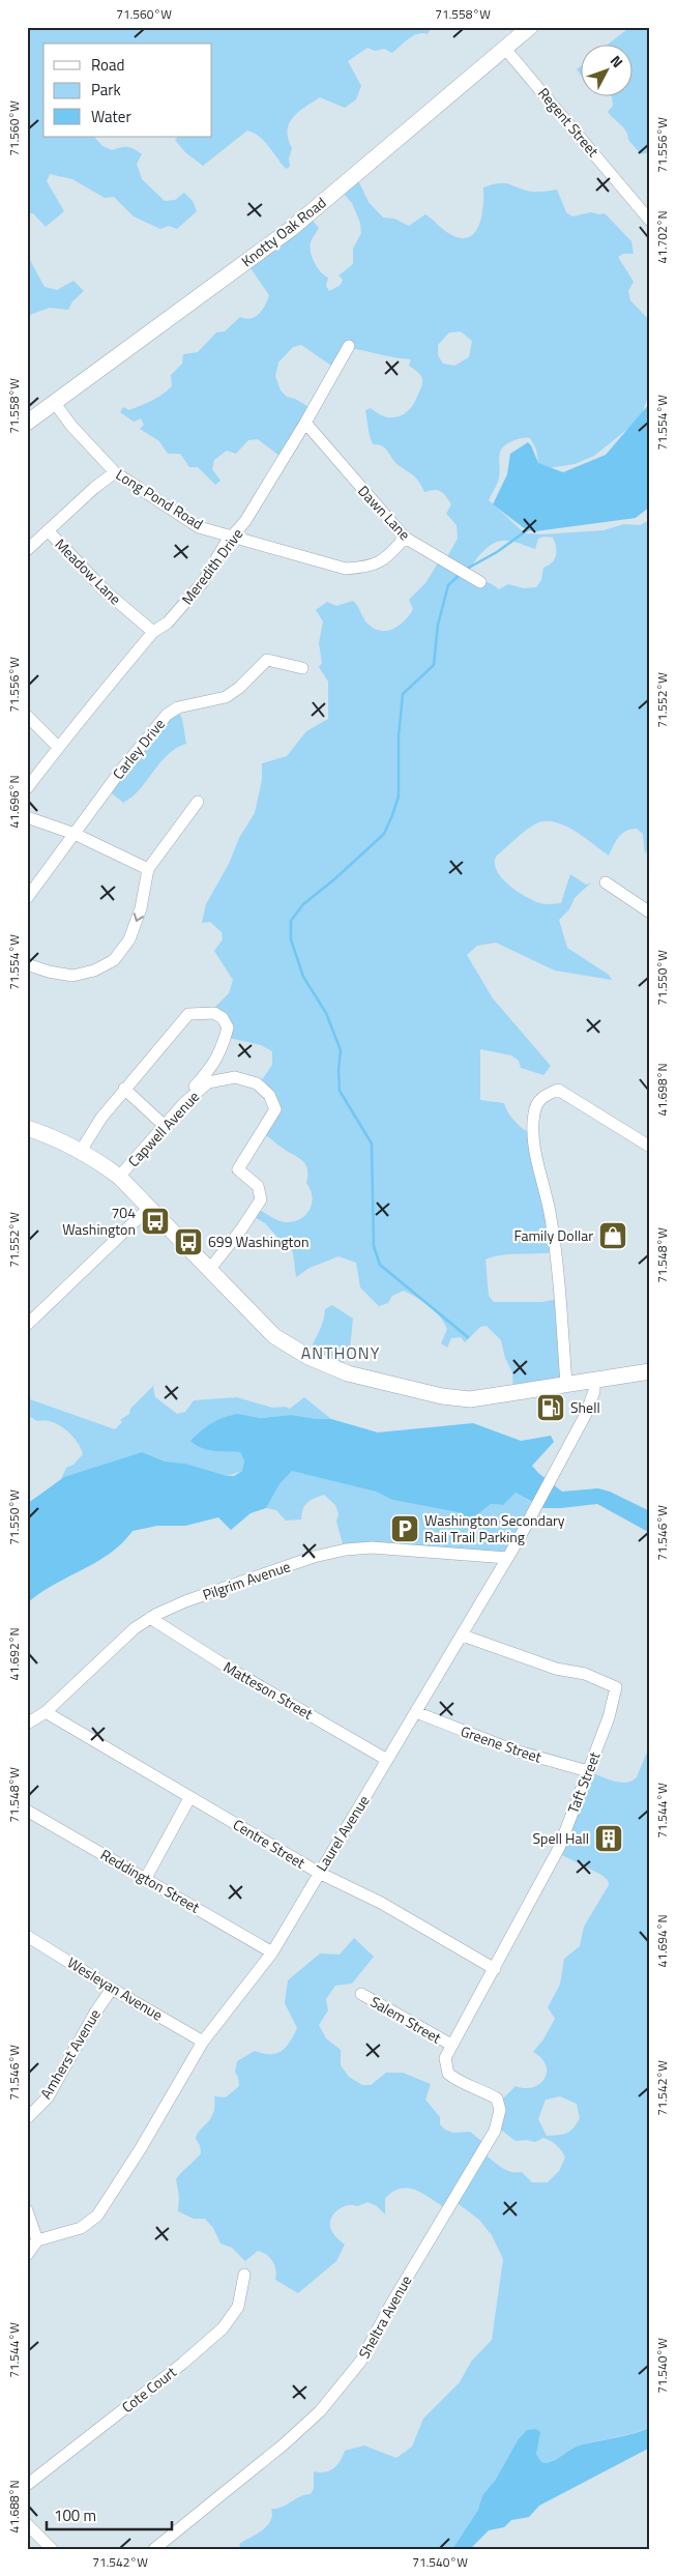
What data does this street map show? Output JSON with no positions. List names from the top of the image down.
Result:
{
  "streets": {
    "main road": ["Knotty Oak Road"],
    "street": [
      "Regent Street",
      "Long Pond Road",
      "Dawn Lane",
      "Meredith Drive",
      "Meadow Lane",
      "Carley Drive",
      "Capwell Avenue",
      "Pilgrim Avenue",
      "Matteson Street",
      "Greene Street",
      "Taft Street",
      "Laurel Avenue",
      "Centre Street",
      "Reddington Street",
      "Wesleyan Avenue",
      "Salem Street",
      "Amherst Avenue",
      "Sheltra Avenue",
      "Cote Court"
    ]
  },
  "crossings": [
    ["Regent Street", "Knotty Oak Road"],
    ["Knotty Oak Road", "Long Pond Road"],
    ["Long Pond Road", "Dawn Lane"],
    ["Long Pond Road", "Meredith Drive"],
    ["Dawn Lane", "Meredith Drive"],
    ["Meredith Drive", "Meadow Lane"],
    ["Pilgrim Avenue", "Matteson Street"],
    ["Pilgrim Avenue", "Laurel Avenue"],
    ["Pilgrim Avenue", "Centre Street"],
    ["Matteson Street", "Laurel Avenue"],
    ["Greene Street", "Taft Street"],
    ["Greene Street", "Laurel Avenue"],
    ["Taft Street", "Laurel Avenue"],
    ["Taft Street", "Centre Street"],
    ["Taft Street", "Salem Street"],
    ["Taft Street", "Sheltra Avenue"],
    ["Laurel Avenue", "Centre Street"],
    ["Laurel Avenue", "Reddington Street"],
    ["Laurel Avenue", "Wesleyan Avenue"],
    ["Wesleyan Avenue", "Amherst Avenue"]
  ],
  "districts": ["ANTHONY"],
  "places": {
    "bus stop": ["704 Washington", "699 Washington"],
    "shop": ["Family Dollar"],
    "fuel station": ["Shell"],
    "parking": ["Washington Secondary Rail Trail Parking"],
    "building": ["Spell Hall"]
  },
  "legend": ["Road", "Park", "Water"],
  "scale_bar": "100 m",
  "north": "top right",
  "coordinates": [
    "71.560°W",
    "71.558°W",
    "71.556°W",
    "41.702°N",
    "71.554°W",
    "71.552°W",
    "41.696°N",
    "71.550°W",
    "41.698°N",
    "71.548°W",
    "71.546°W",
    "41.692°N",
    "71.544°W",
    "41.694°N",
    "71.542°W",
    "71.540°W",
    "41.688°N"
  ]
}
